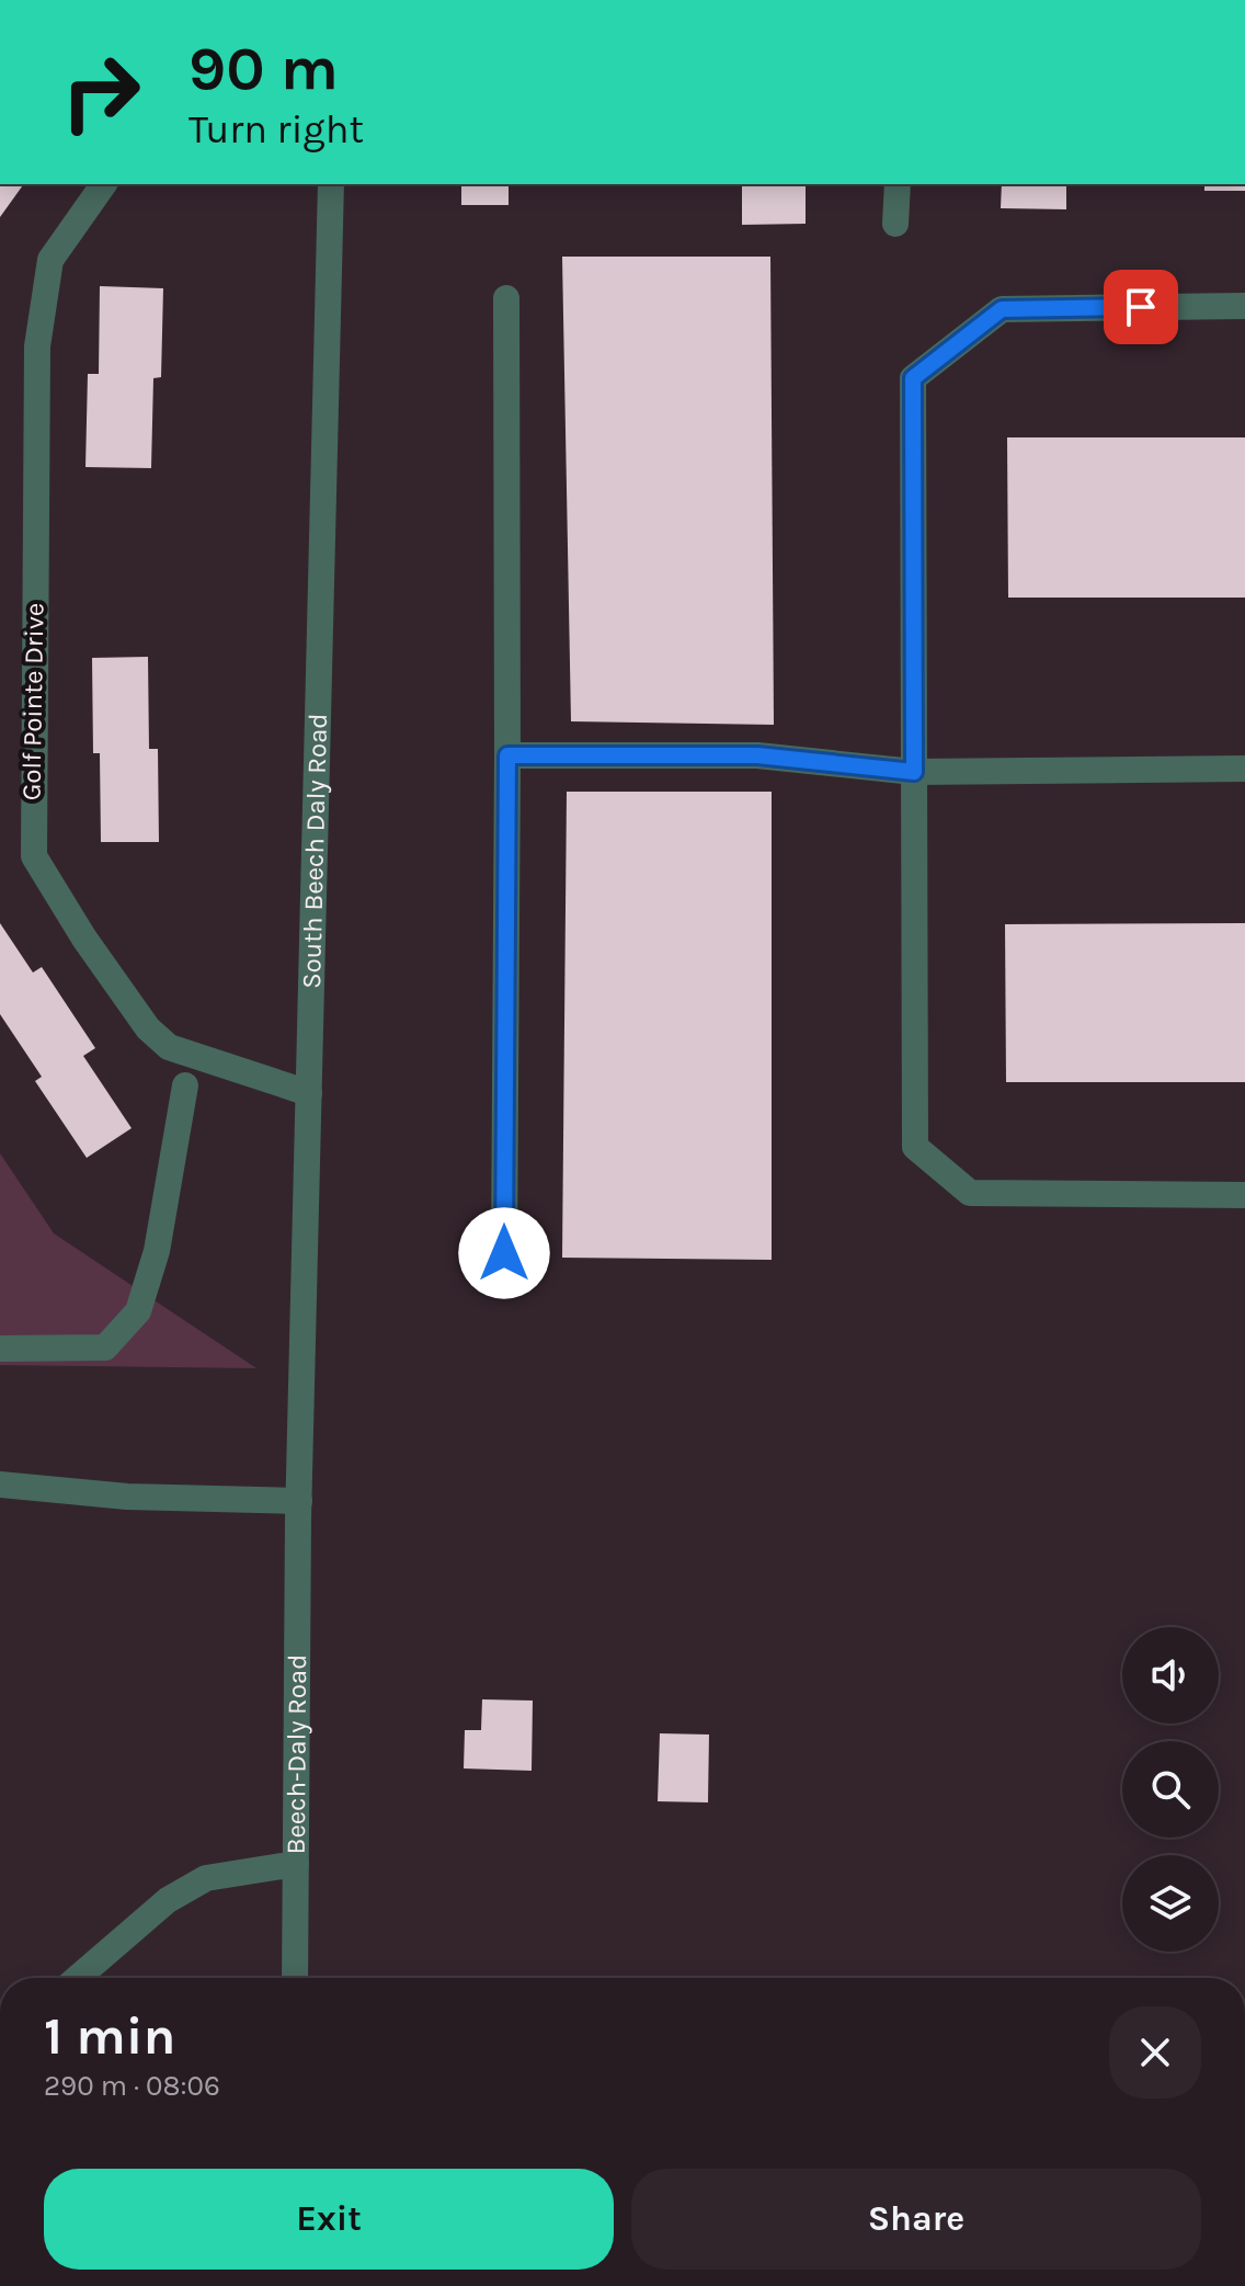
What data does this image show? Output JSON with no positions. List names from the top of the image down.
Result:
{
  "streets": {
    "street": ["Golf Pointe Drive", "South Beech Daly Road", "Beech-Daly Road"]
  },
  "crossings": [
    ["Golf Pointe Drive", "South Beech Daly Road"],
    ["South Beech Daly Road", "Beech-Daly Road"]
  ],
  "page": {
    "turn": ["90 m", "Turn right"],
    "heading": ["1 min", "290 m · 08:06"],
    "buttons": ["Exit", "Share"]
  }
}
